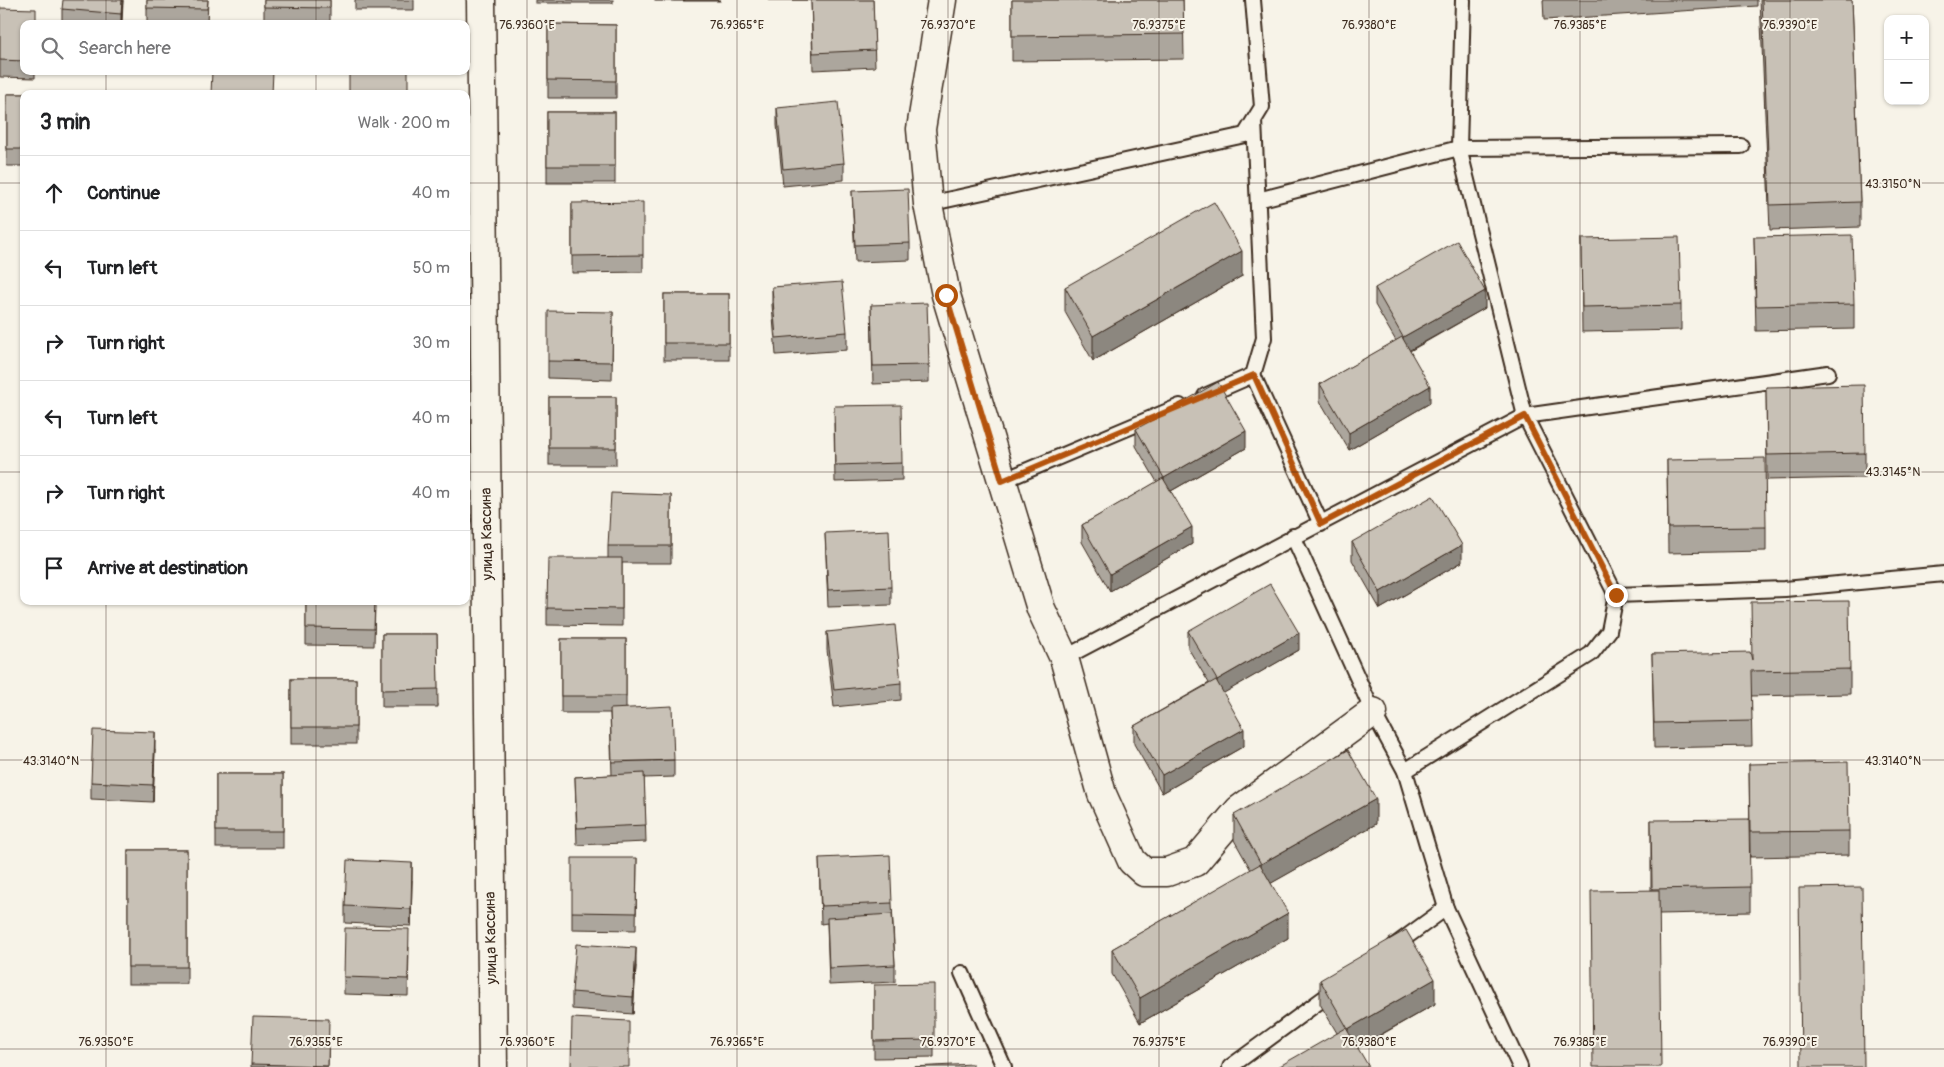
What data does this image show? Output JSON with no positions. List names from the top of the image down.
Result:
{
  "streets": {
    "street": ["улица Кассина"]
  },
  "page": {
    "map_buttons": ["+", "−"],
    "search": "Search here",
    "heading": ["3 min", "Walk · 200 m"],
    "list": [
      ["Continue", "40 m"],
      ["Turn left", "50 m"],
      ["Turn right", "30 m"],
      ["Turn left", "40 m"],
      ["Turn right", "40 m"],
      "Arrive at destination"
    ]
  },
  "coordinates": [
    "76.9360°E",
    "76.9365°E",
    "76.9370°E",
    "76.9375°E",
    "76.9380°E",
    "76.9385°E",
    "76.9390°E",
    "43.3150°N",
    "43.3145°N",
    "43.3140°N",
    "76.9350°E",
    "76.9355°E"
  ]
}
